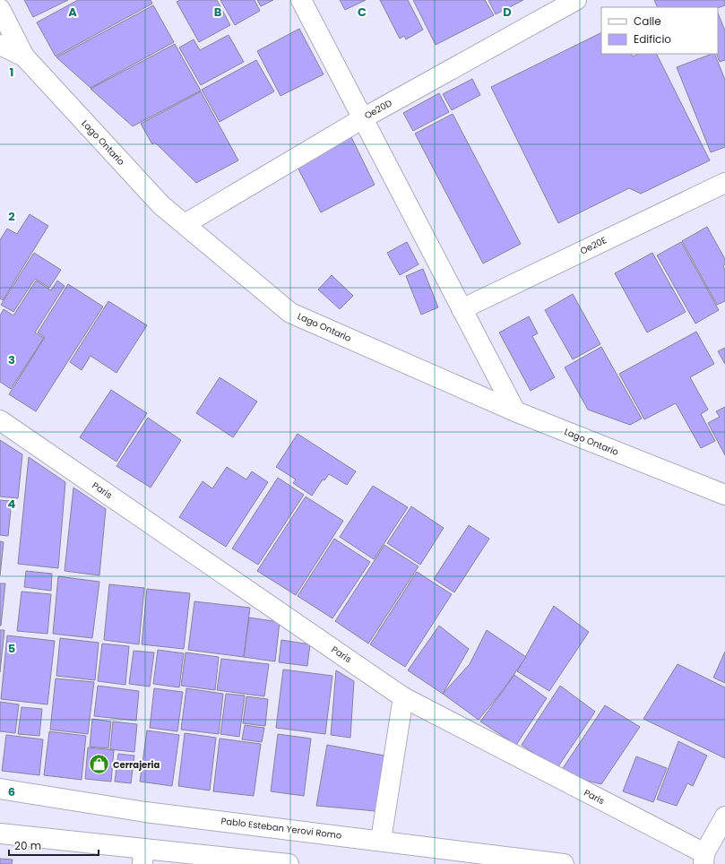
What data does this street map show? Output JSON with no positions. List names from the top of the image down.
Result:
{
  "streets": {
    "street": [
      "Oe20D",
      "Lago Ontario",
      "Oe20E",
      "Paris",
      "Pablo Esteban Yerovi Romo"
    ]
  },
  "crossings": [
    ["Oe20D", "Lago Ontario"]
  ],
  "places": {
    "shop": ["Cerrajeria"]
  },
  "legend": ["Calle", "Edificio"],
  "scale_bar": "20 m",
  "grid": {
    "columns": [
      "A",
      "B",
      "C",
      "D"
    ],
    "rows": [
      "1",
      "2",
      "3",
      "4",
      "5",
      "6"
    ]
  }
}
